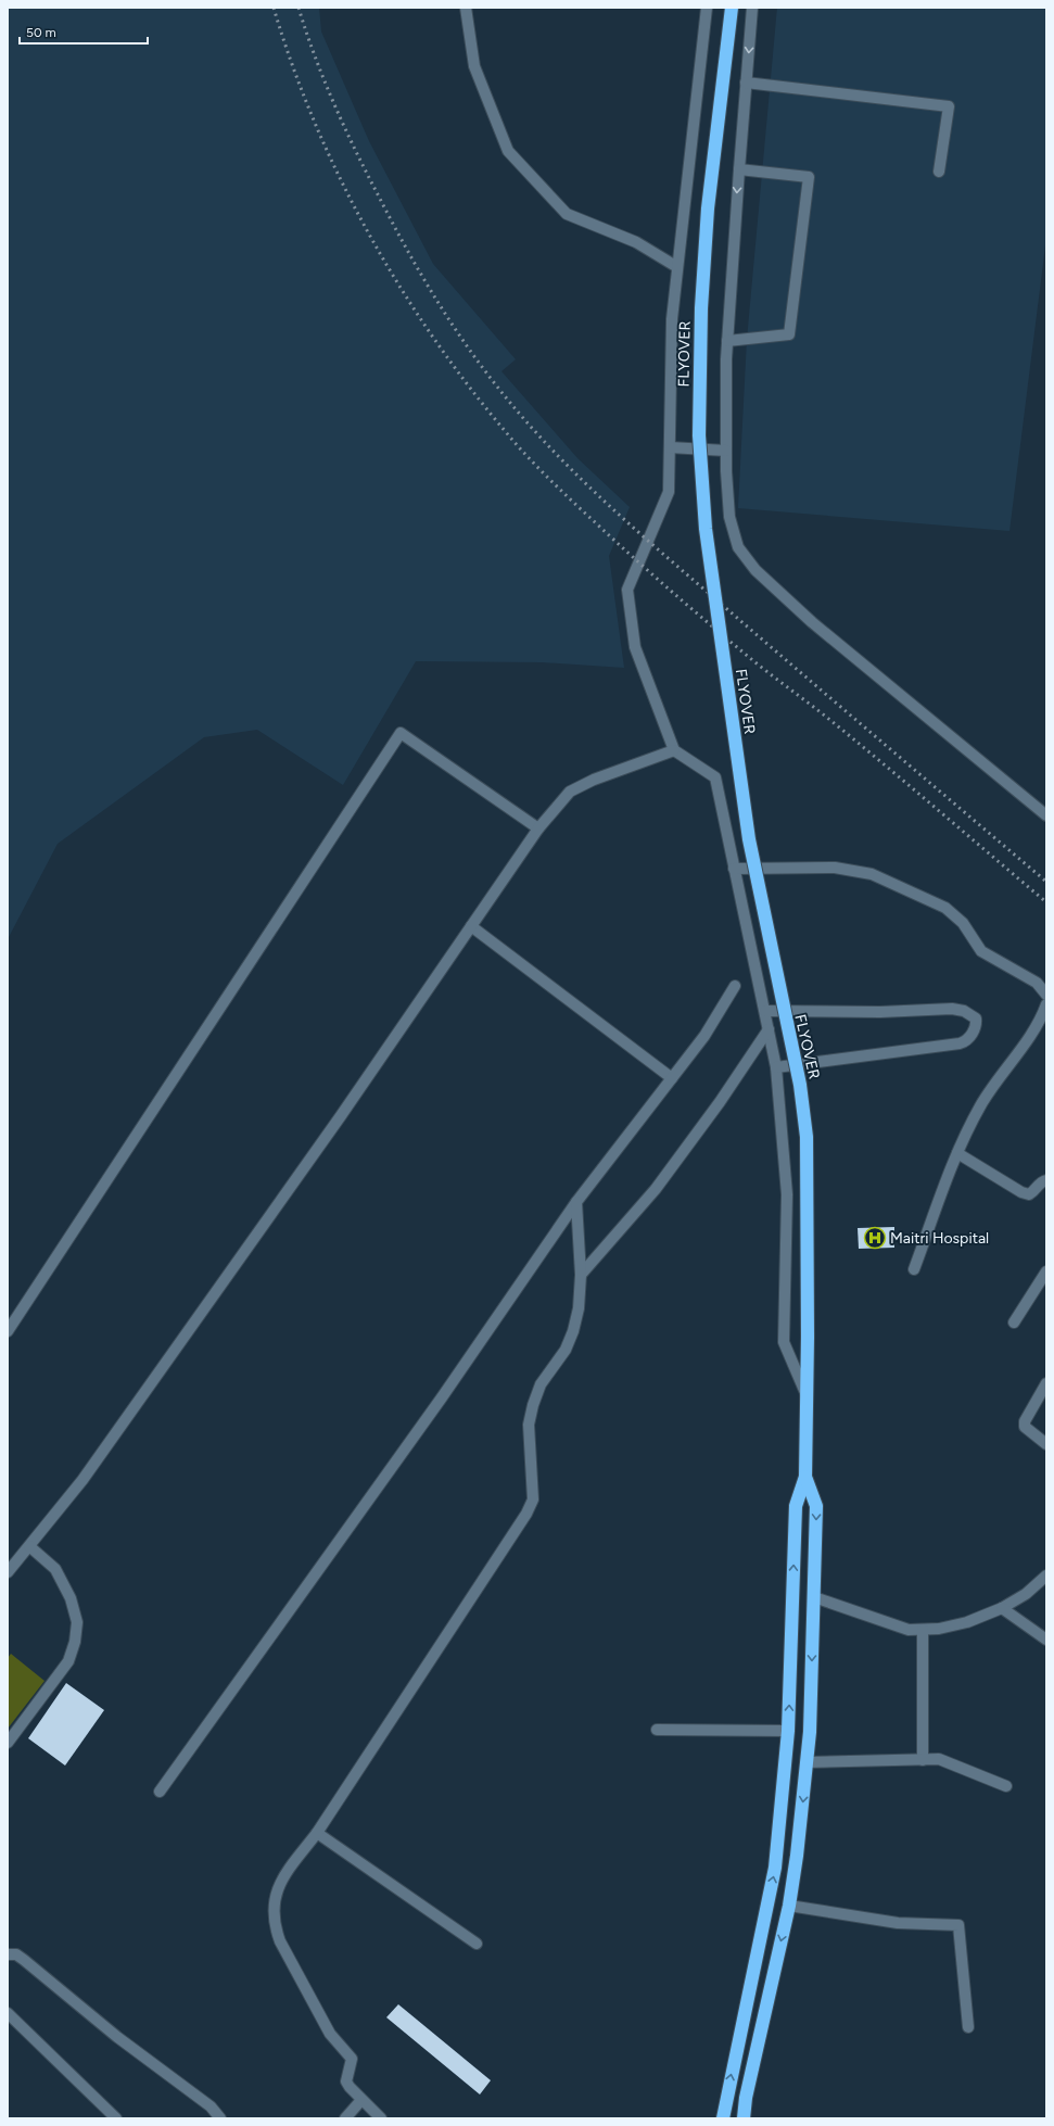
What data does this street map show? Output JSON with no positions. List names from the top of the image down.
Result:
{
  "streets": {
    "highway": ["FLYOVER"]
  },
  "places": {
    "hospital": ["Maitri Hospital"]
  },
  "scale_bar": "50 m"
}
